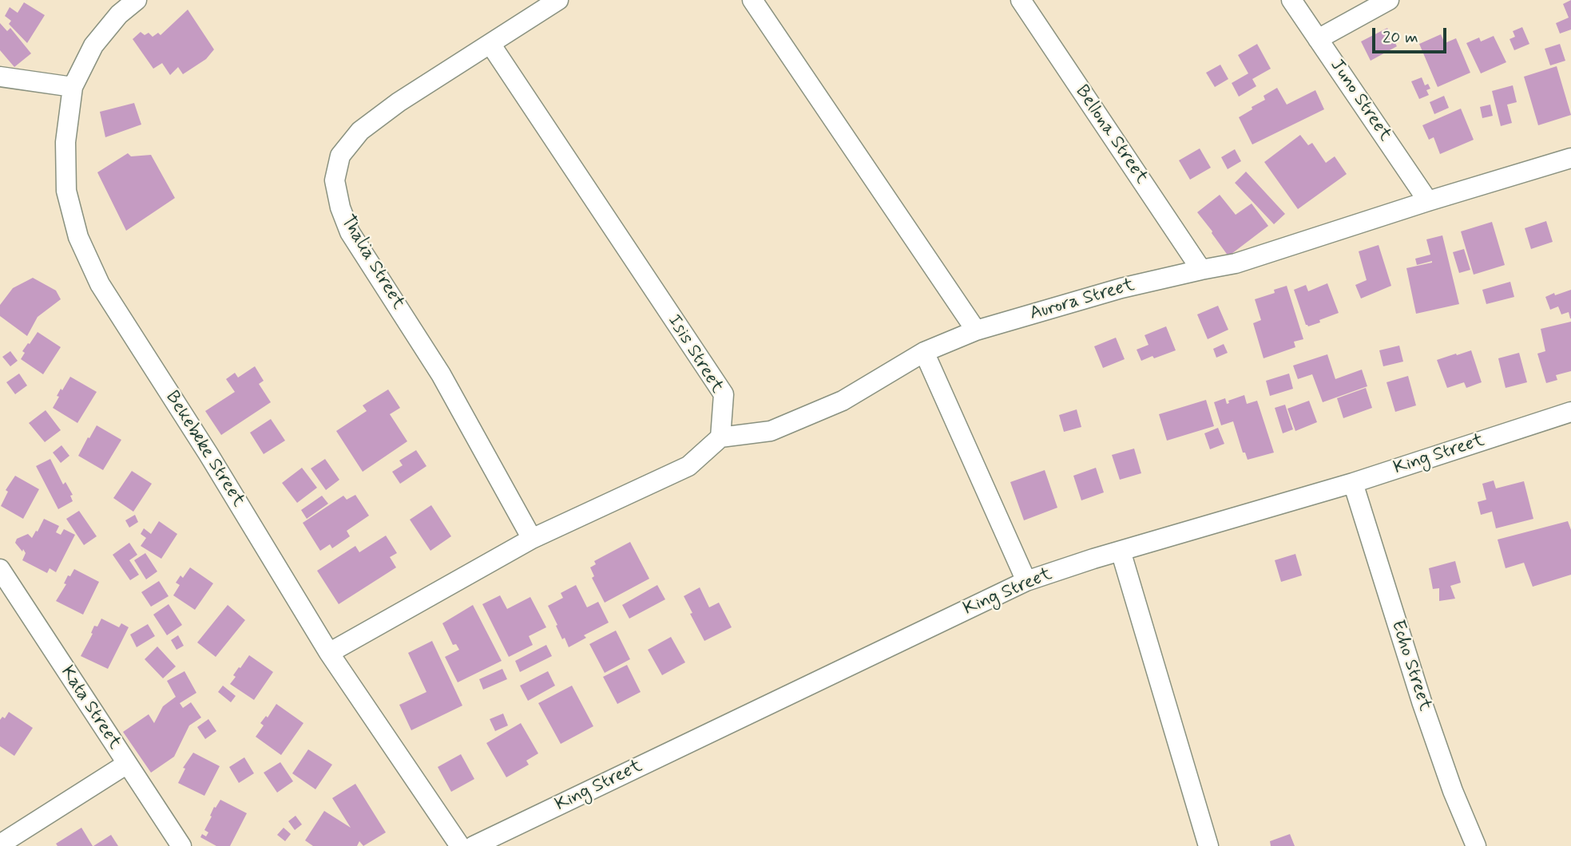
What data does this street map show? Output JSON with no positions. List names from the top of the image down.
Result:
{
  "streets": {
    "street": [
      "Juno Street",
      "Bellona Street",
      "Thalia Street",
      "Aurora Street",
      "Isis Street",
      "Bekebeke Street",
      "King Street",
      "Echo Street",
      "Kata Street"
    ]
  },
  "crossings": [
    ["Juno Street", "Aurora Street"],
    ["Bellona Street", "Aurora Street"],
    ["Thalia Street", "Isis Street"],
    ["Aurora Street", "Isis Street"],
    ["King Street", "Echo Street"]
  ],
  "scale_bar": "20 m"
}
